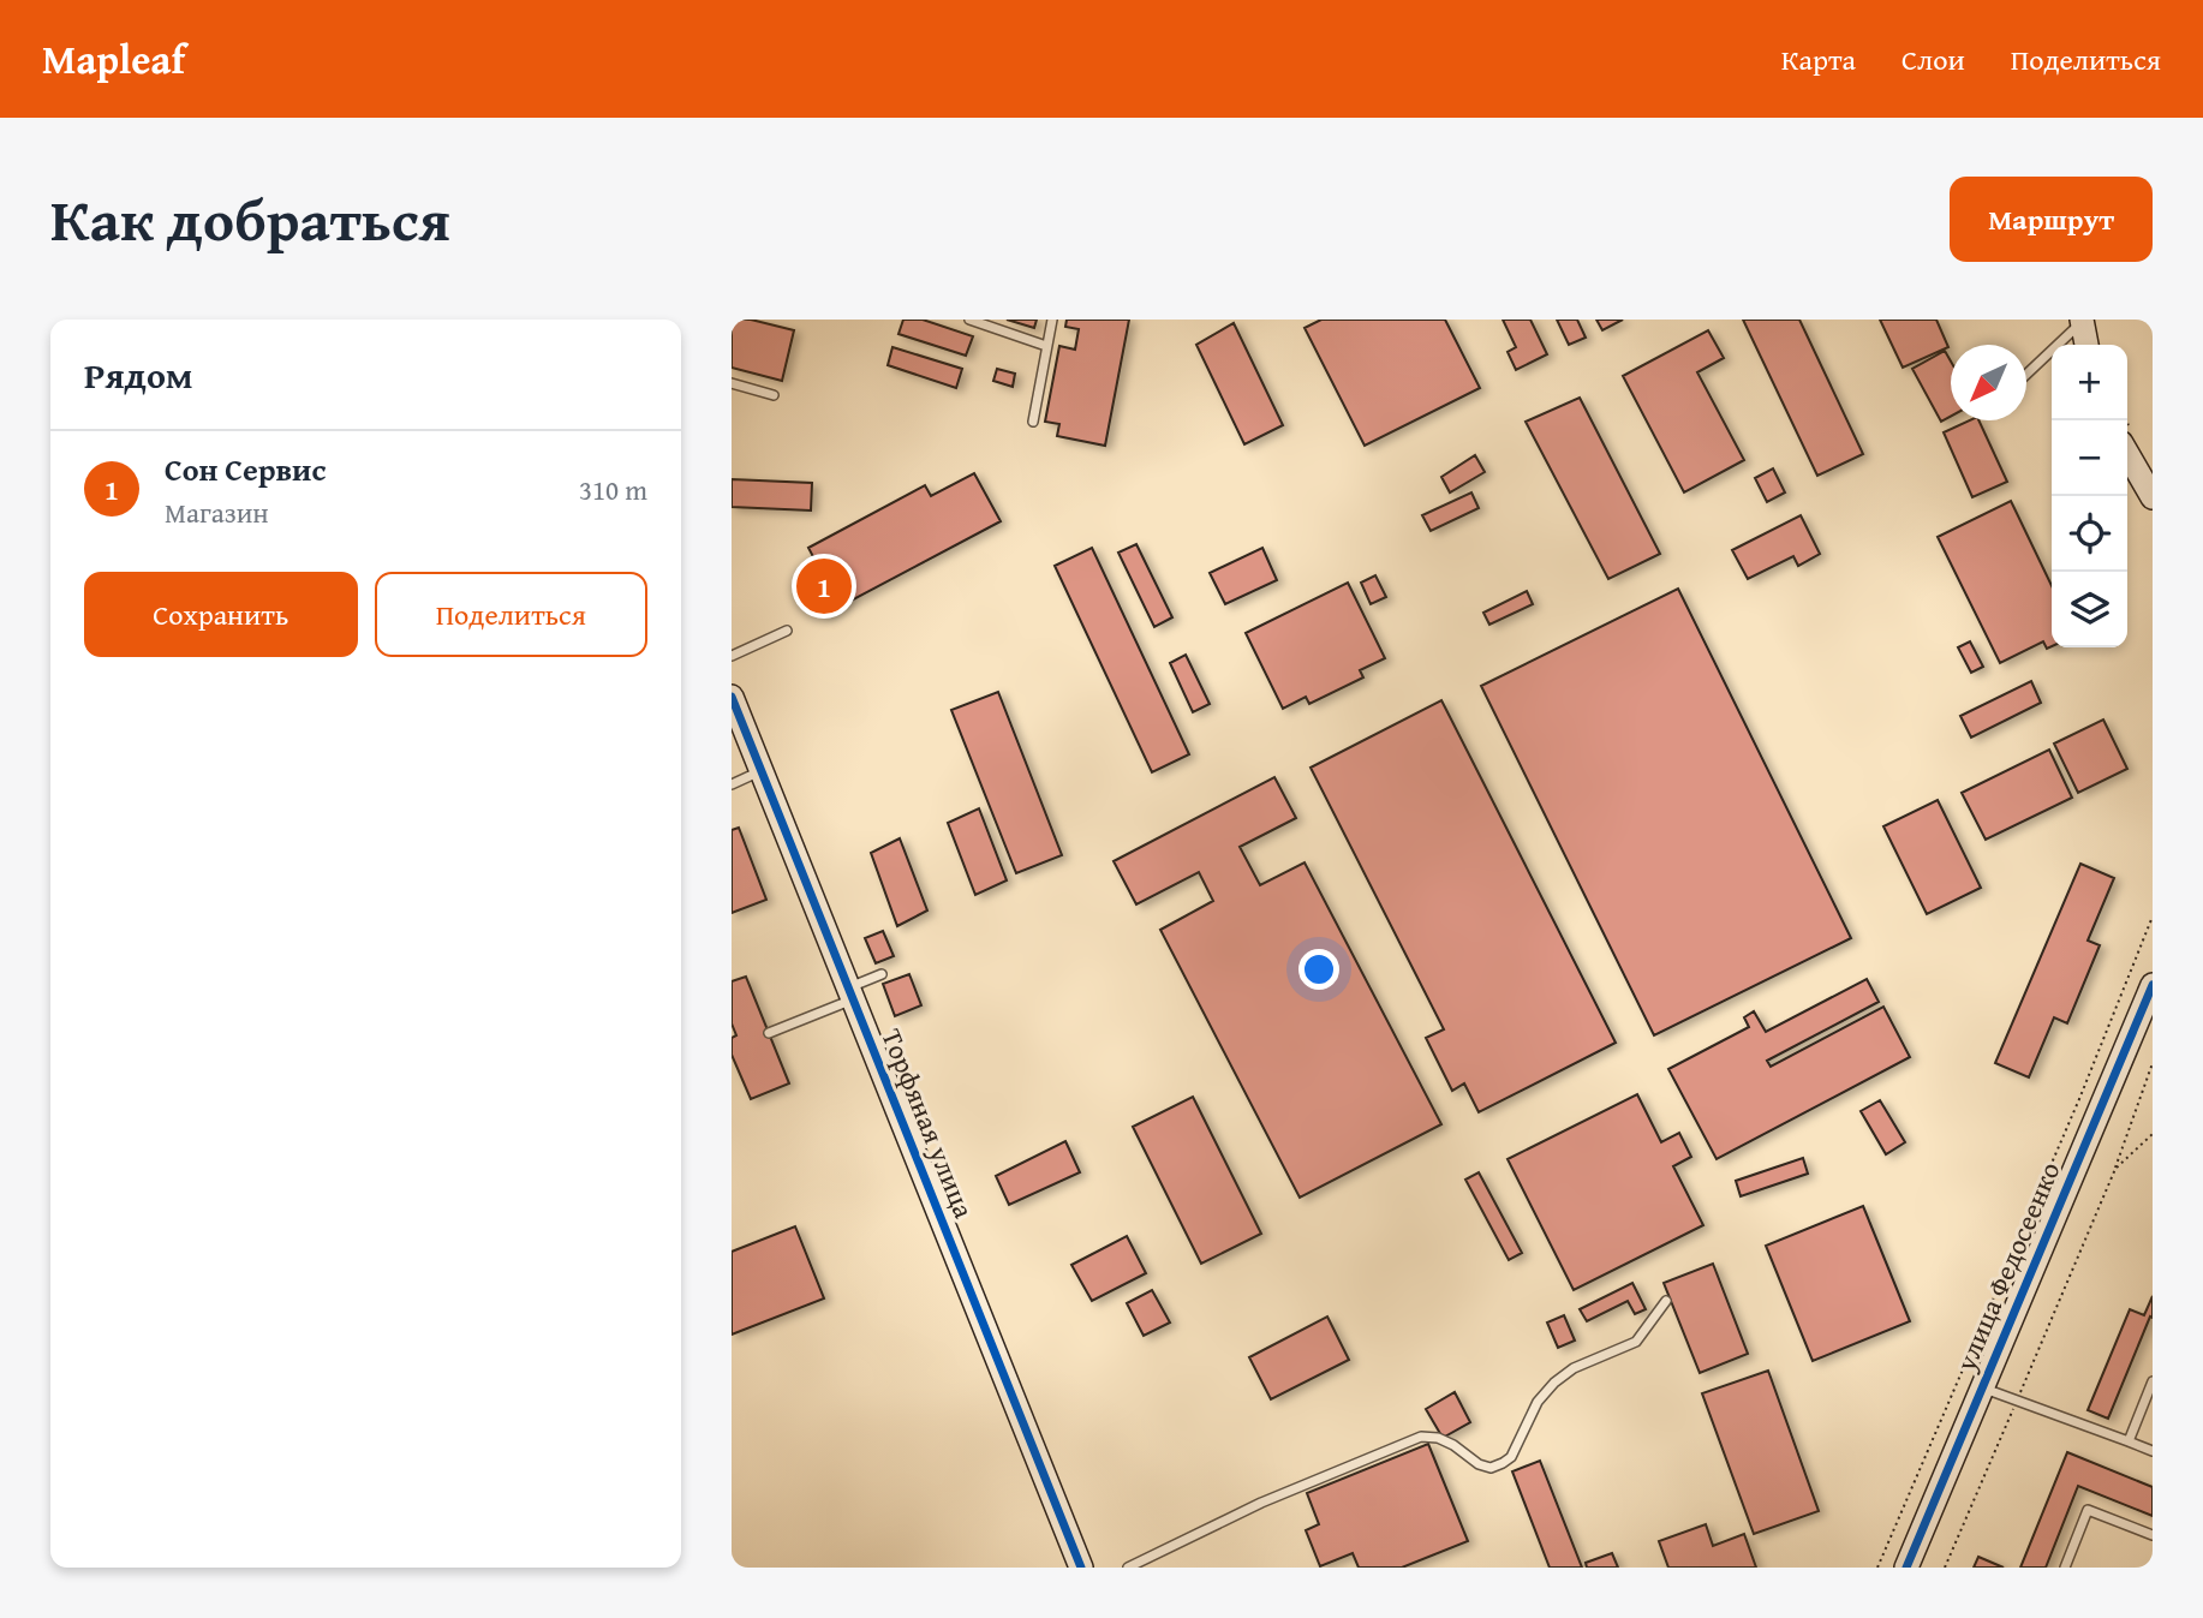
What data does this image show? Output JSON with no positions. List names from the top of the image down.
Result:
{
  "streets": {
    "street": ["Торфяная улица", "улица Федосеенко"]
  },
  "north": "bottom left",
  "page": {
    "header": "Mapleaf",
    "nav": ["Карта", "Слои", "Поделиться"],
    "title": "Как добраться",
    "buttons": [
      "Маршрут",
      ["Сохранить", "Поделиться"]
    ],
    "heading": "Рядом",
    "map_buttons": ["+", "−"],
    "list": [
      {
        "mark": "1",
        "name": "Сон Сервис",
        "note": "Магазин",
        "value": "310 m"
      }
    ],
    "pins": "1"
  }
}
